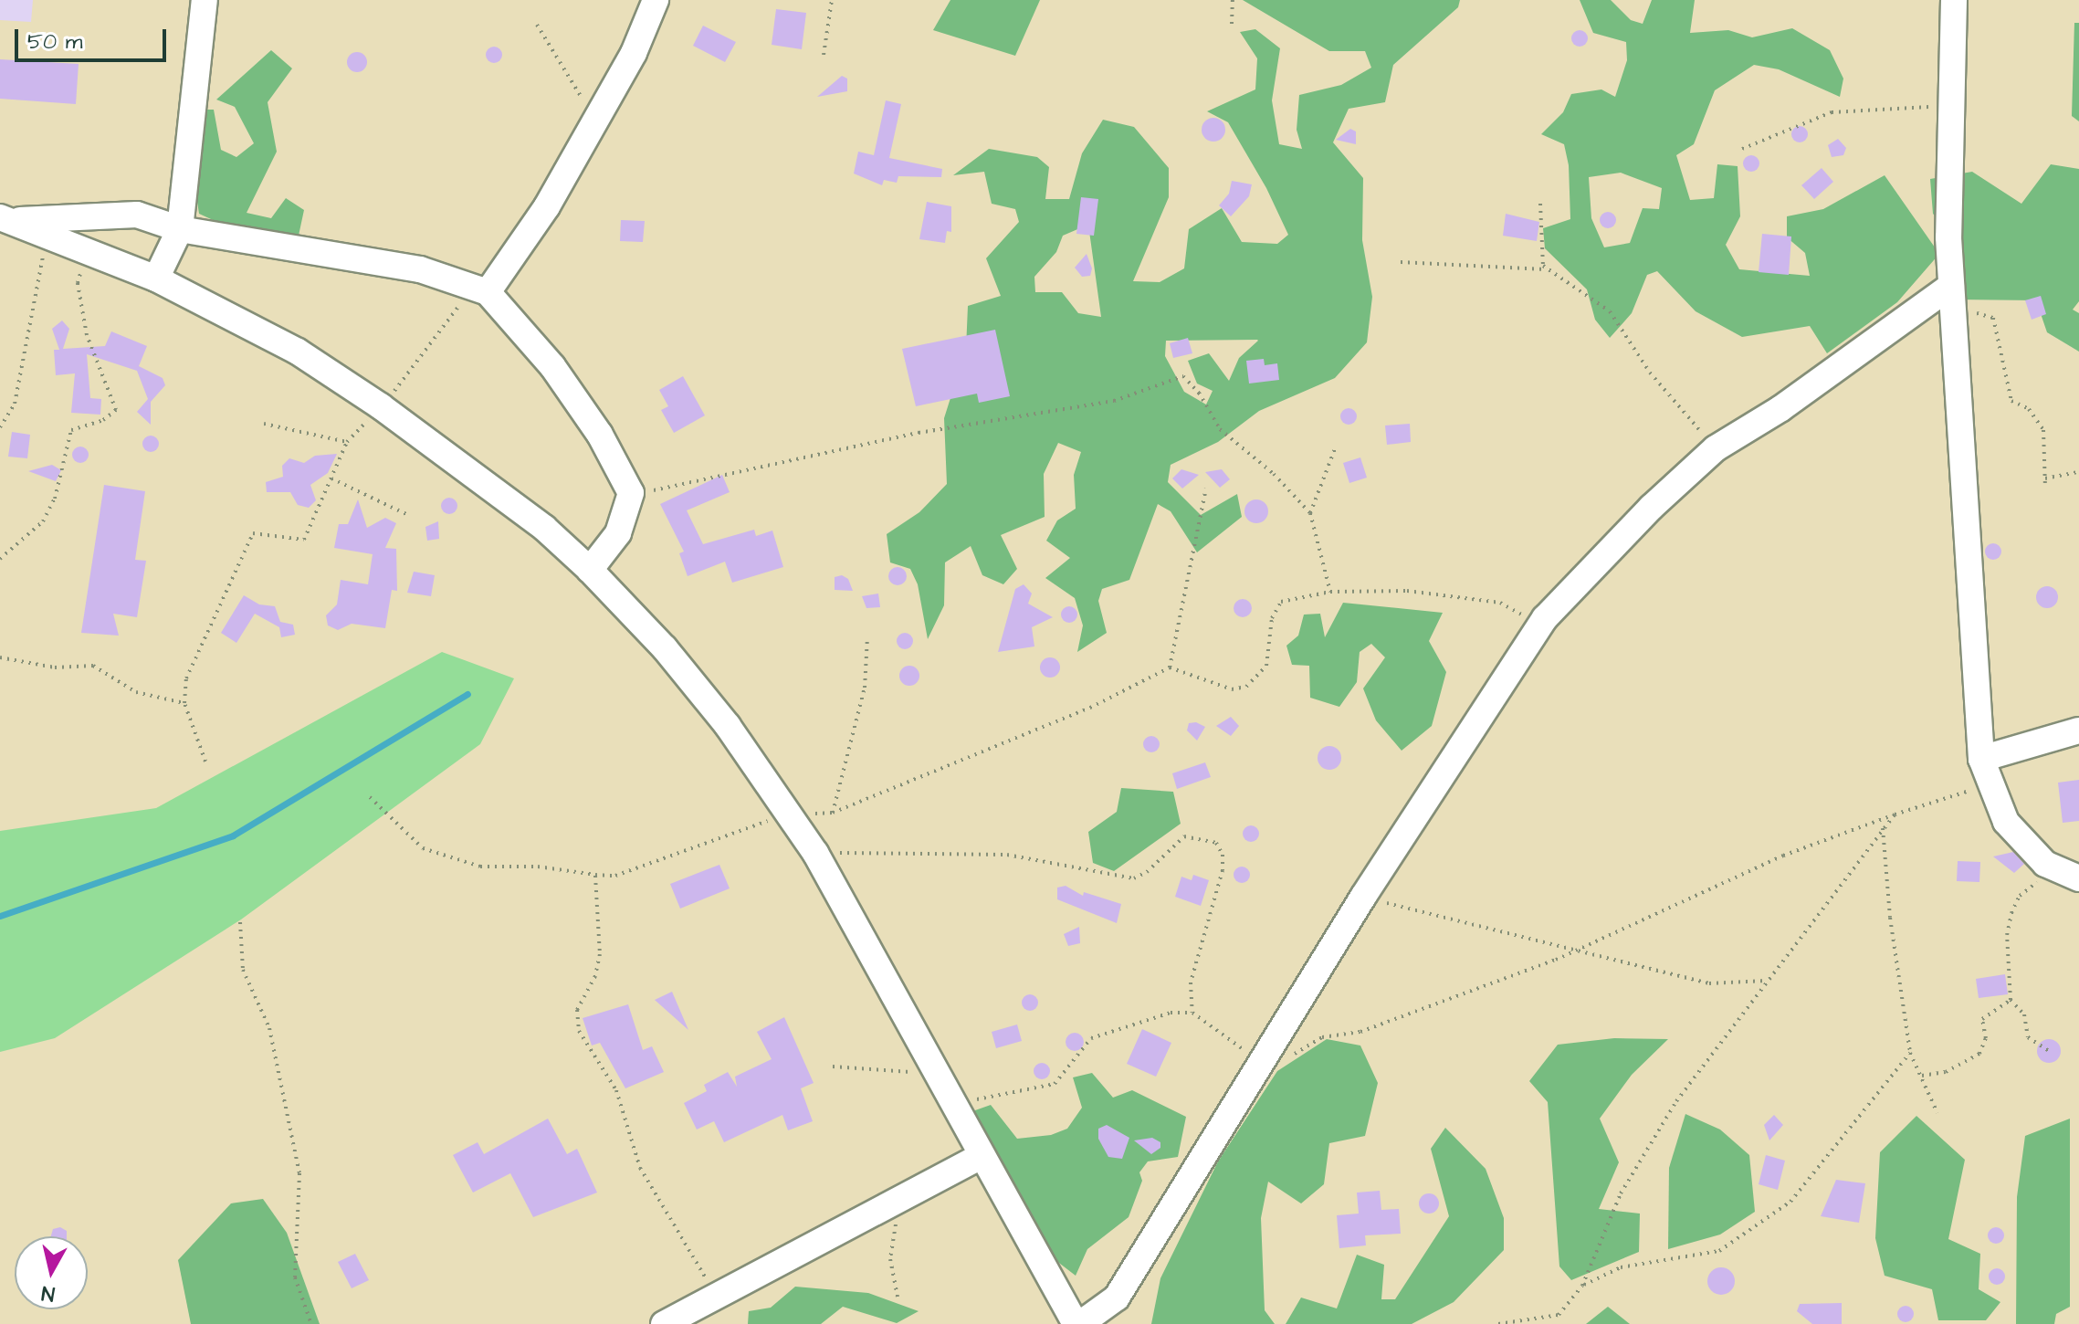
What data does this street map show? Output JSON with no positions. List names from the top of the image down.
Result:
{
  "scale_bar": "50 m",
  "north": "bottom"
}
